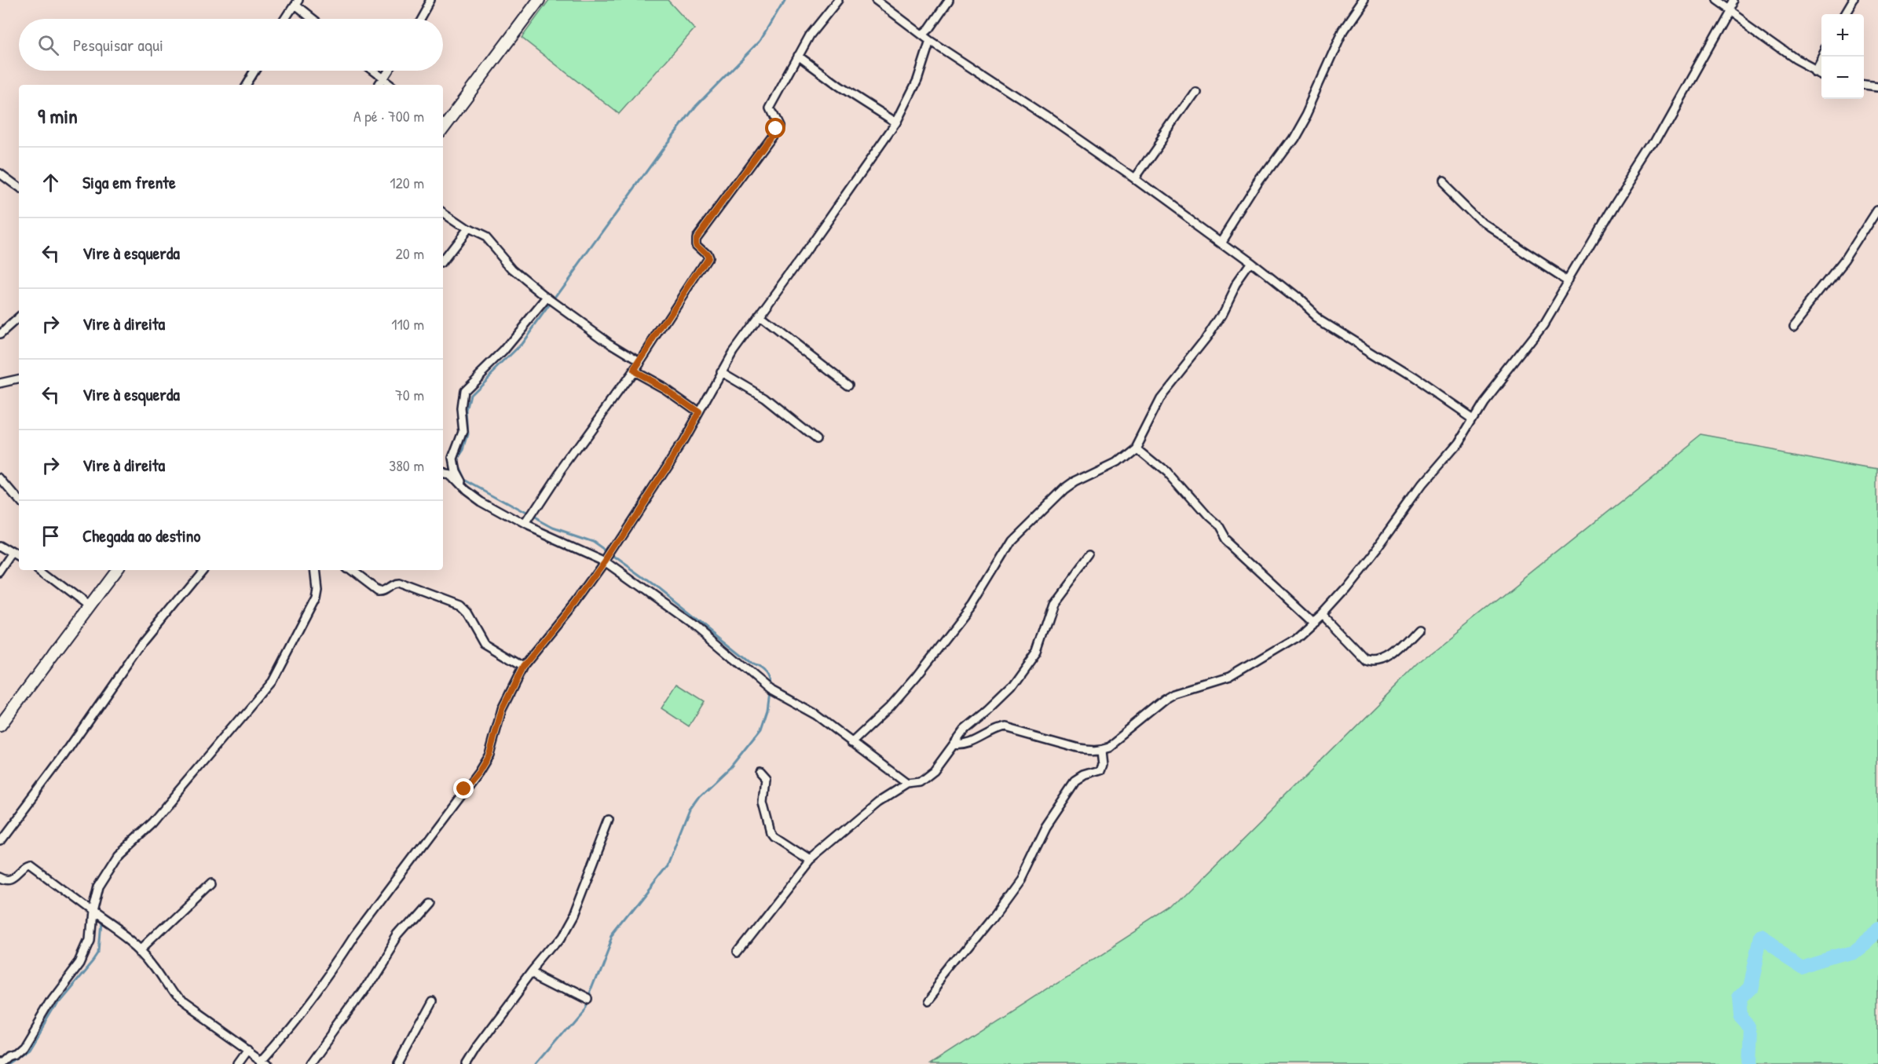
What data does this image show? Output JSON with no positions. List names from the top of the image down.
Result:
{
  "page": {
    "map_buttons": ["+", "−"],
    "search": "Pesquisar aqui",
    "heading": ["9 min", "A pé · 700 m"],
    "list": [
      ["Siga em frente", "120 m"],
      ["Vire à esquerda", "20 m"],
      ["Vire à direita", "110 m"],
      ["Vire à esquerda", "70 m"],
      ["Vire à direita", "380 m"],
      "Chegada ao destino"
    ]
  }
}
